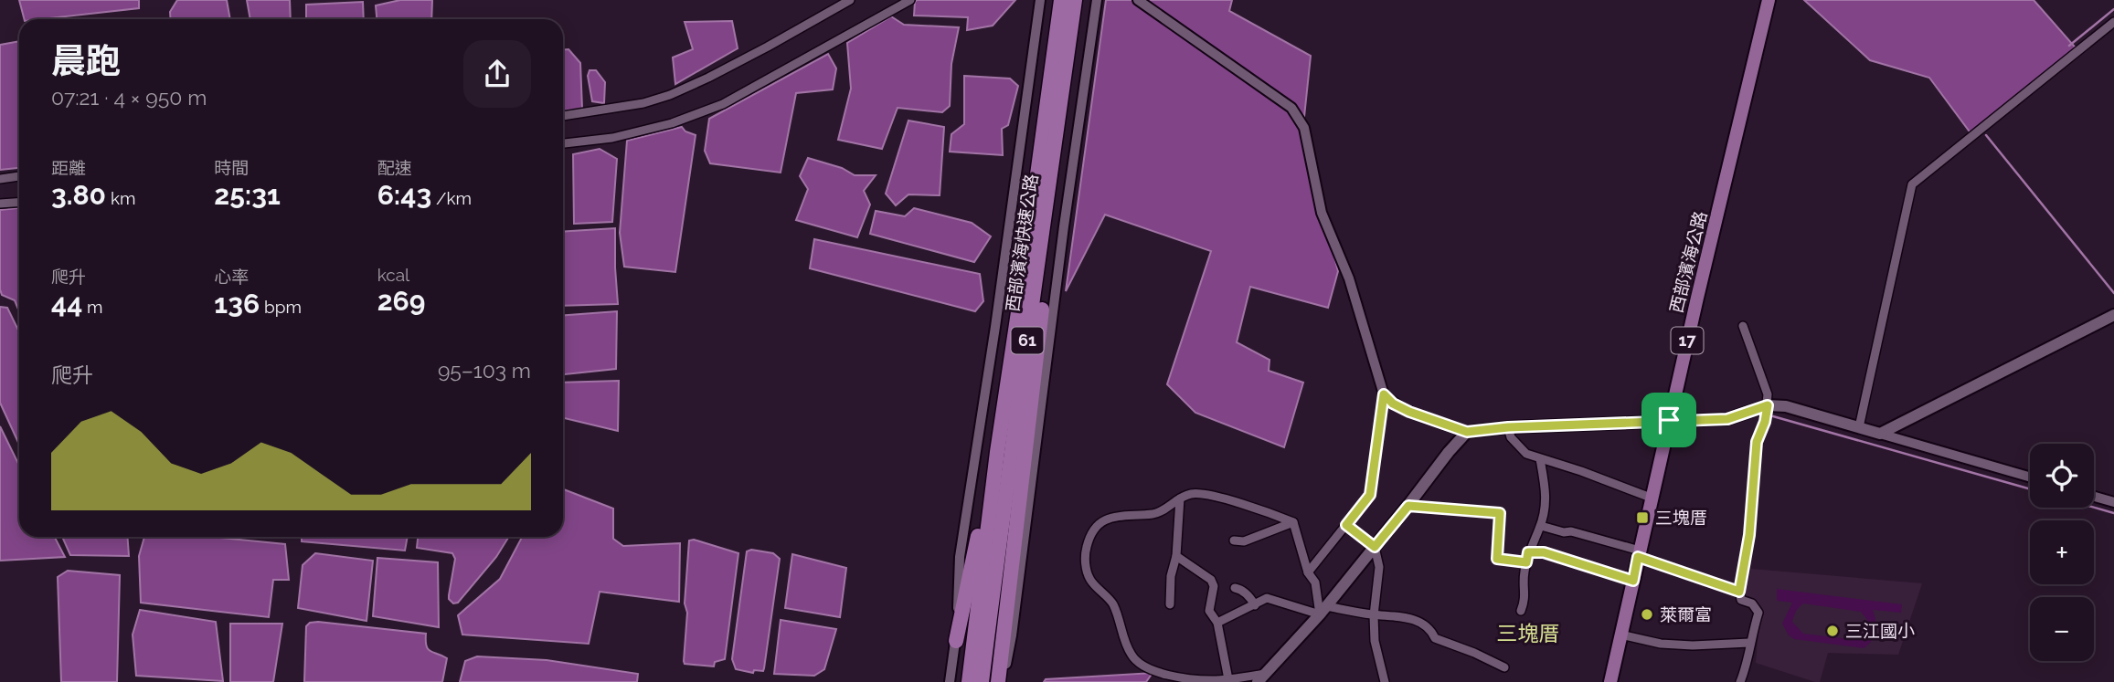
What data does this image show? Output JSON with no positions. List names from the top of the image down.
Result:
{
  "streets": {
    "highway": ["西部濱海快速公路", "61"],
    "main road": ["西部濱海公路", "17"]
  },
  "districts": ["三塊厝"],
  "places": {
    "transit": ["三塊厝"],
    "other": ["萊爾富", "三江國小"]
  },
  "page": {
    "heading": ["晨跑", "07:21 · 4 × 950 m"],
    "stats": [
      ["距離", "3.80 km"],
      ["時間", "25:31"],
      ["配速", "6:43 /km"],
      ["爬升", "44 m"],
      ["心率", "136 bpm"],
      ["kcal", "269"]
    ],
    "chart": ["爬升", "95–103 m"],
    "map_buttons": ["+", "−"]
  }
}
